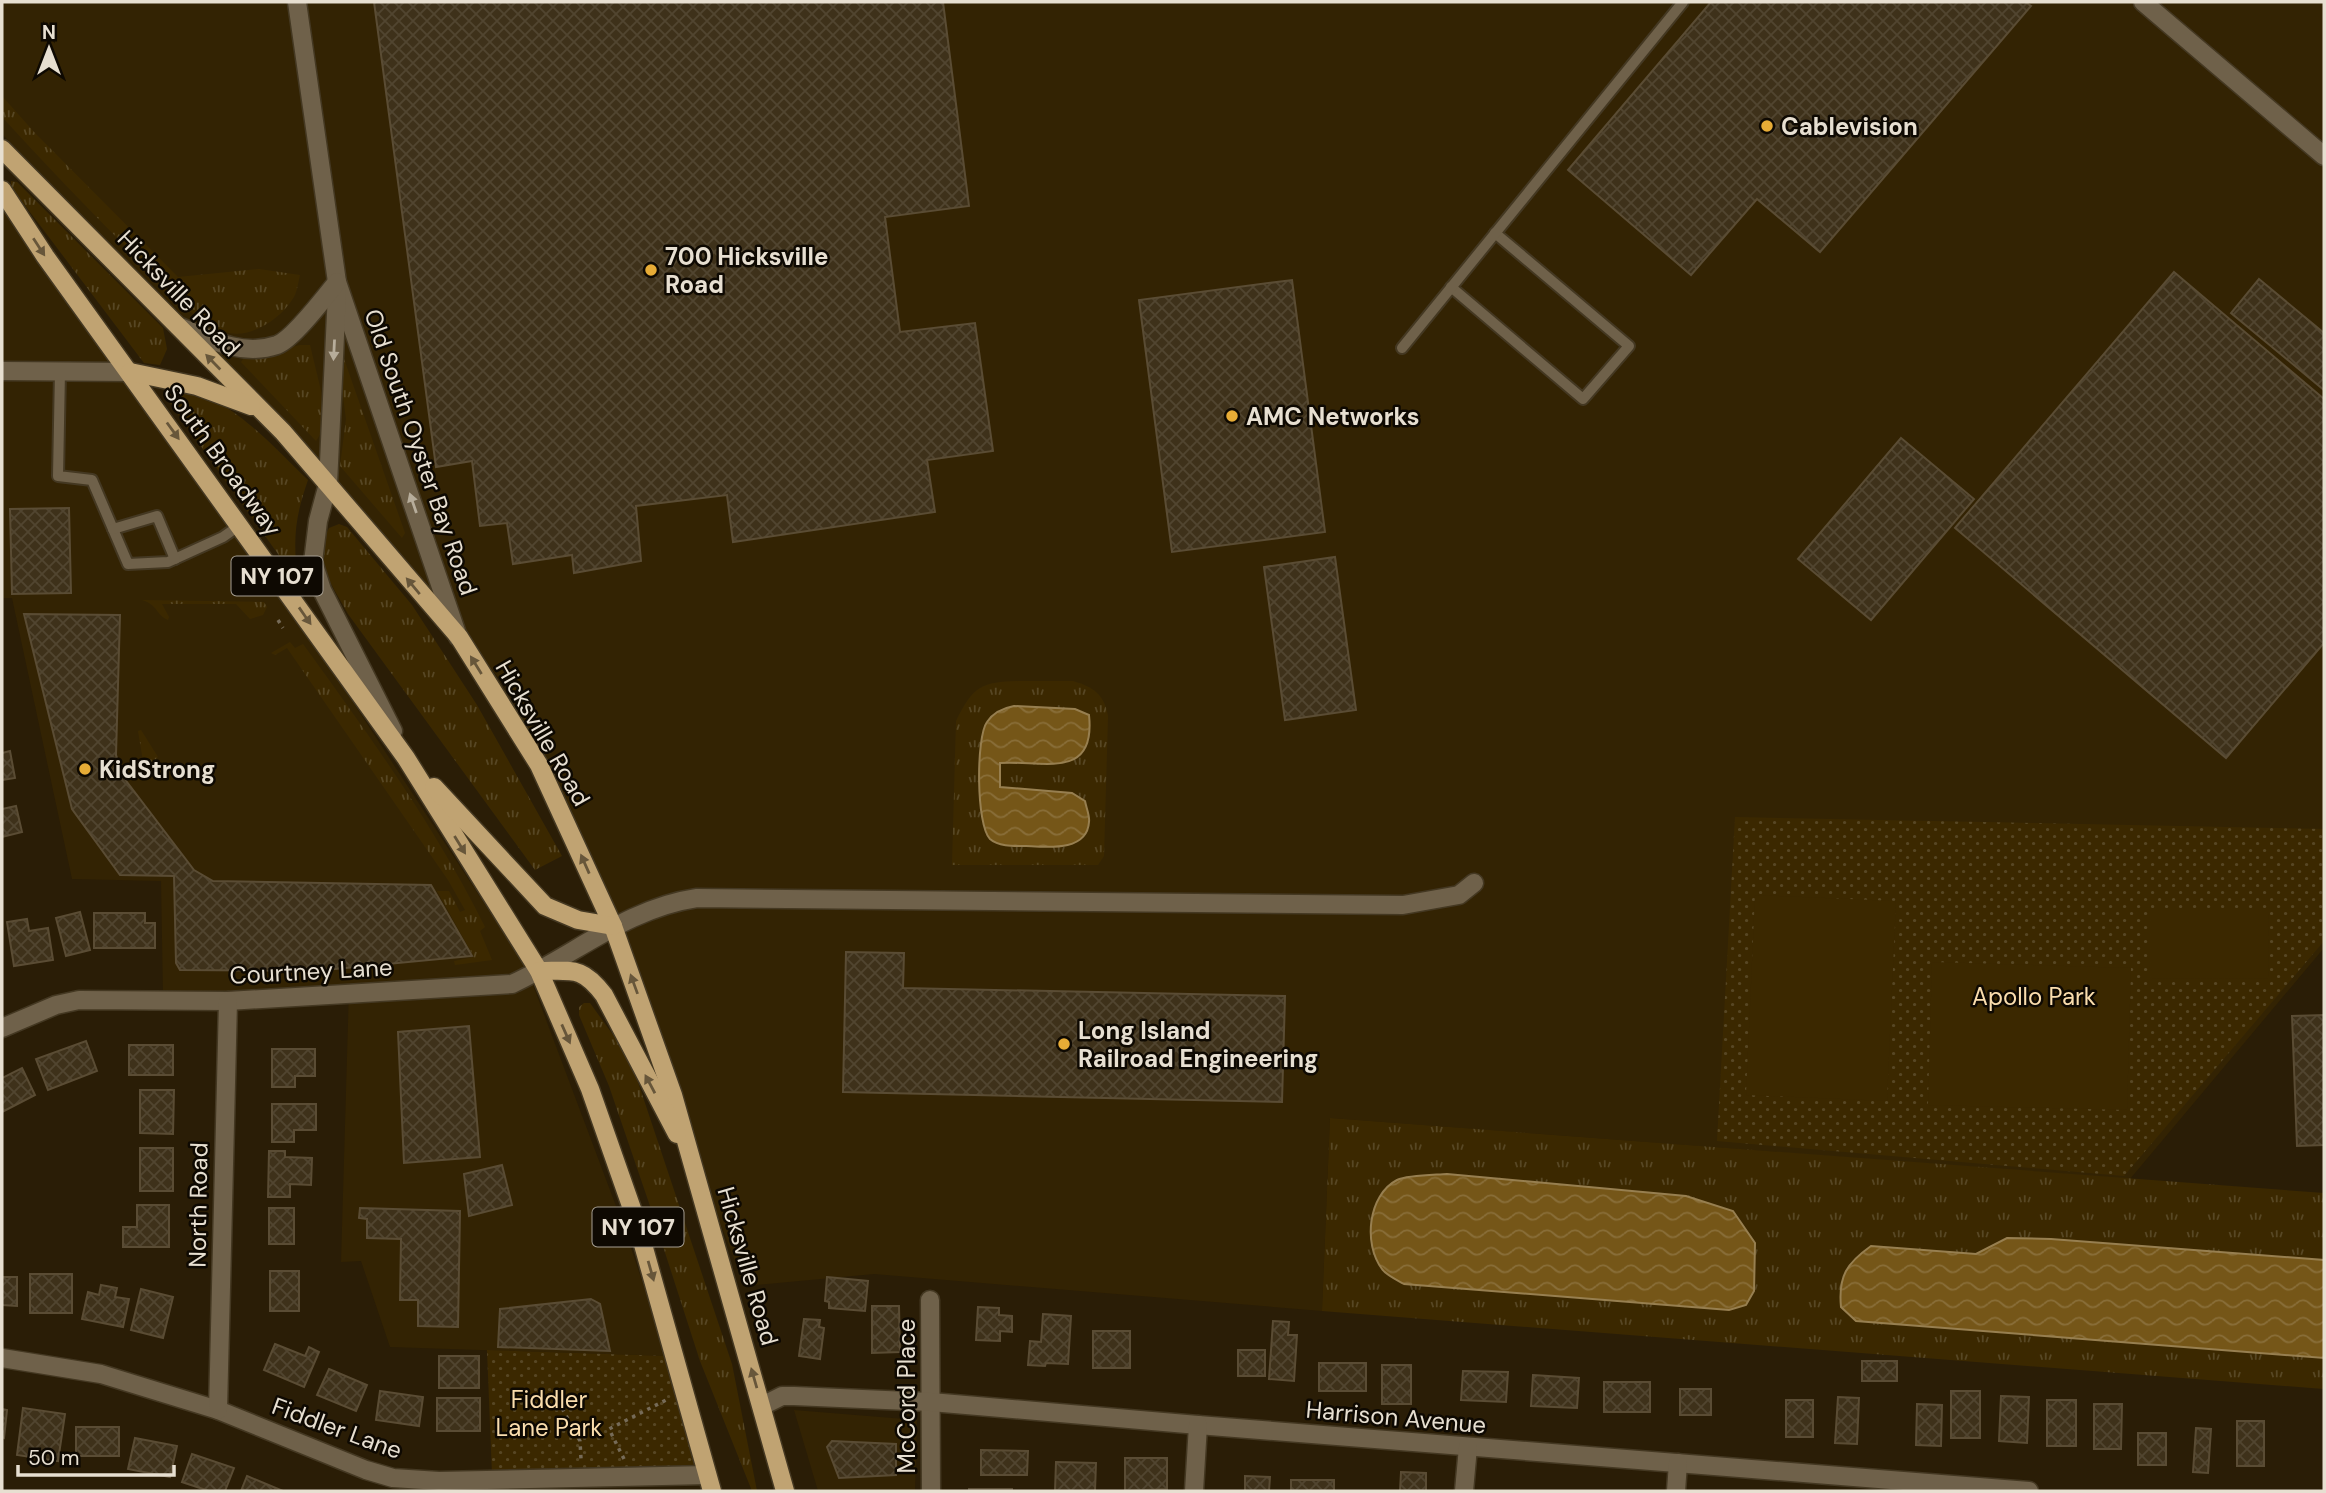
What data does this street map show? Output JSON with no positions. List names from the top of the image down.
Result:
{
  "streets": {
    "main road": ["Hicksville Road", "South Broadway", "NY 107"],
    "street": [
      "Old South Oyster Bay Road",
      "Courtney Lane",
      "North Road",
      "McCord Place",
      "Harrison Avenue",
      "Fiddler Lane"
    ]
  },
  "crossings": [
    ["Hicksville Road", "Old South Oyster Bay Road"],
    ["Hicksville Road", "Courtney Lane"],
    ["Hicksville Road", "Harrison Avenue"],
    ["Old South Oyster Bay Road", "South Broadway"],
    ["South Broadway", "NY 107"],
    ["South Broadway", "Courtney Lane"],
    ["NY 107", "Courtney Lane"],
    ["NY 107", "Fiddler Lane"],
    ["Courtney Lane", "North Road"],
    ["North Road", "Fiddler Lane"],
    ["McCord Place", "Harrison Avenue"]
  ],
  "one_way": ["South Broadway"],
  "parks": ["Apollo Park", "Fiddler Lane Park"],
  "places": [
    "Cablevision",
    "700 Hicksville Road",
    "AMC Networks",
    "KidStrong",
    "Long Island Railroad Engineering"
  ],
  "scale_bar": "50 m",
  "north": "top"
}
